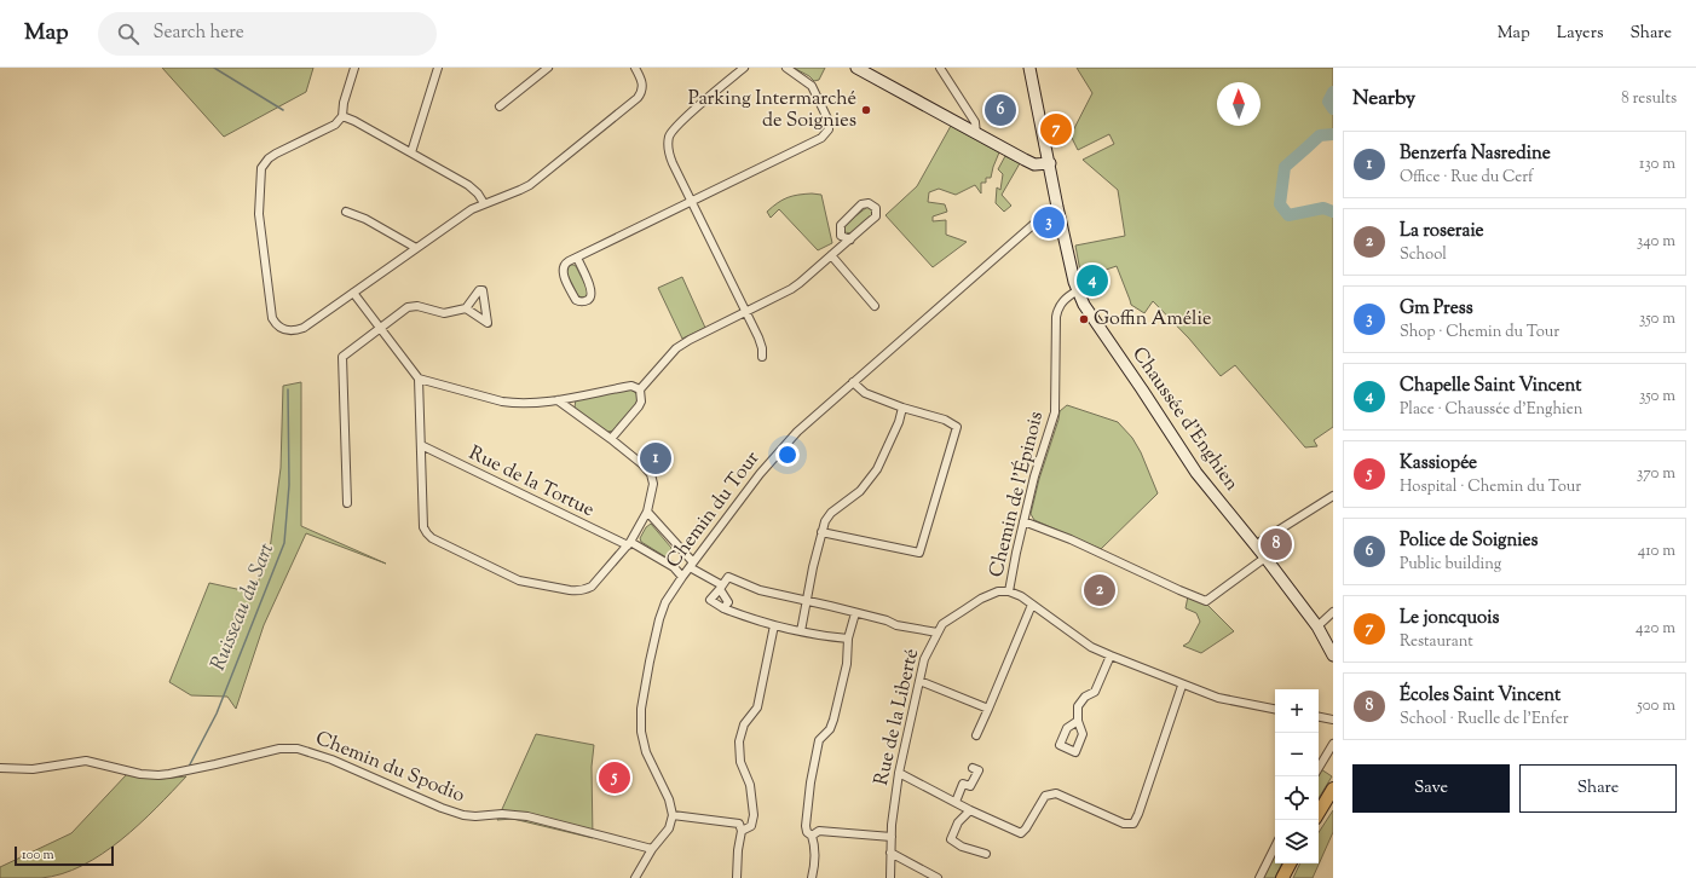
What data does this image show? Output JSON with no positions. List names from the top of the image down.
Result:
{
  "streets": {
    "main road": ["Chaussée d'Enghien"],
    "street": [
      "Rue de la Tortue",
      "Chemin de l'Épinois",
      "Chemin du Tour",
      "Rue de la Liberté",
      "Chemin du Spodio"
    ]
  },
  "crossings": [
    ["Chaussée d'Enghien", "Chemin de l'Épinois"],
    ["Chaussée d'Enghien", "Chemin du Tour"],
    ["Rue de la Tortue", "Chemin du Tour"],
    ["Chemin de l'Épinois", "Rue de la Liberté"]
  ],
  "water": ["Ruisseau du Sart"],
  "places": ["Parking Intermarché de Soignies", "Goffin Amélie"],
  "scale_bar": "100 m",
  "north": "top",
  "page": {
    "header": "Map",
    "search": "Search here",
    "nav": ["Map", "Layers", "Share"],
    "heading": ["Nearby", "8 results"],
    "pins": [
      "6",
      "7",
      "3",
      "4",
      "1",
      "8",
      "2",
      "5"
    ],
    "list": [
      {
        "mark": "1",
        "name": "Benzerfa Nasredine",
        "note": "Office · Rue du Cerf",
        "value": "130 m"
      },
      {
        "mark": "2",
        "name": "La roseraie",
        "note": "School",
        "value": "340 m"
      },
      {
        "mark": "3",
        "name": "Gm Press",
        "note": "Shop · Chemin du Tour",
        "value": "350 m"
      },
      {
        "mark": "4",
        "name": "Chapelle Saint Vincent",
        "note": "Place · Chaussée d'Enghien",
        "value": "350 m"
      },
      {
        "mark": "5",
        "name": "Kassiopée",
        "note": "Hospital · Chemin du Tour",
        "value": "370 m"
      },
      {
        "mark": "6",
        "name": "Police de Soignies",
        "note": "Public building",
        "value": "410 m"
      },
      {
        "mark": "7",
        "name": "Le joncquois",
        "note": "Restaurant",
        "value": "420 m"
      },
      {
        "mark": "8",
        "name": "Écoles Saint Vincent",
        "note": "School · Ruelle de l'Enfer",
        "value": "500 m"
      }
    ],
    "map_buttons": ["+", "−"],
    "buttons": ["Save", "Share"],
    "scale": "100 m"
  }
}
